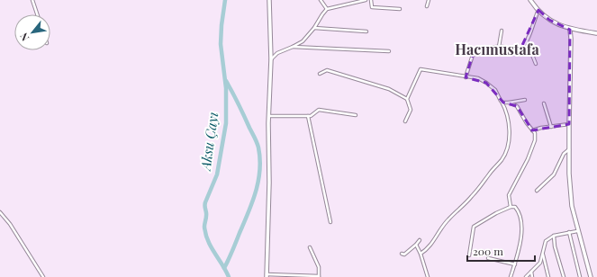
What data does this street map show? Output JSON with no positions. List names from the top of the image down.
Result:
{
  "districts": ["Hacımustafa"],
  "water": ["Aksu Çayı"],
  "scale_bar": "200 m",
  "north": "bottom left"
}
